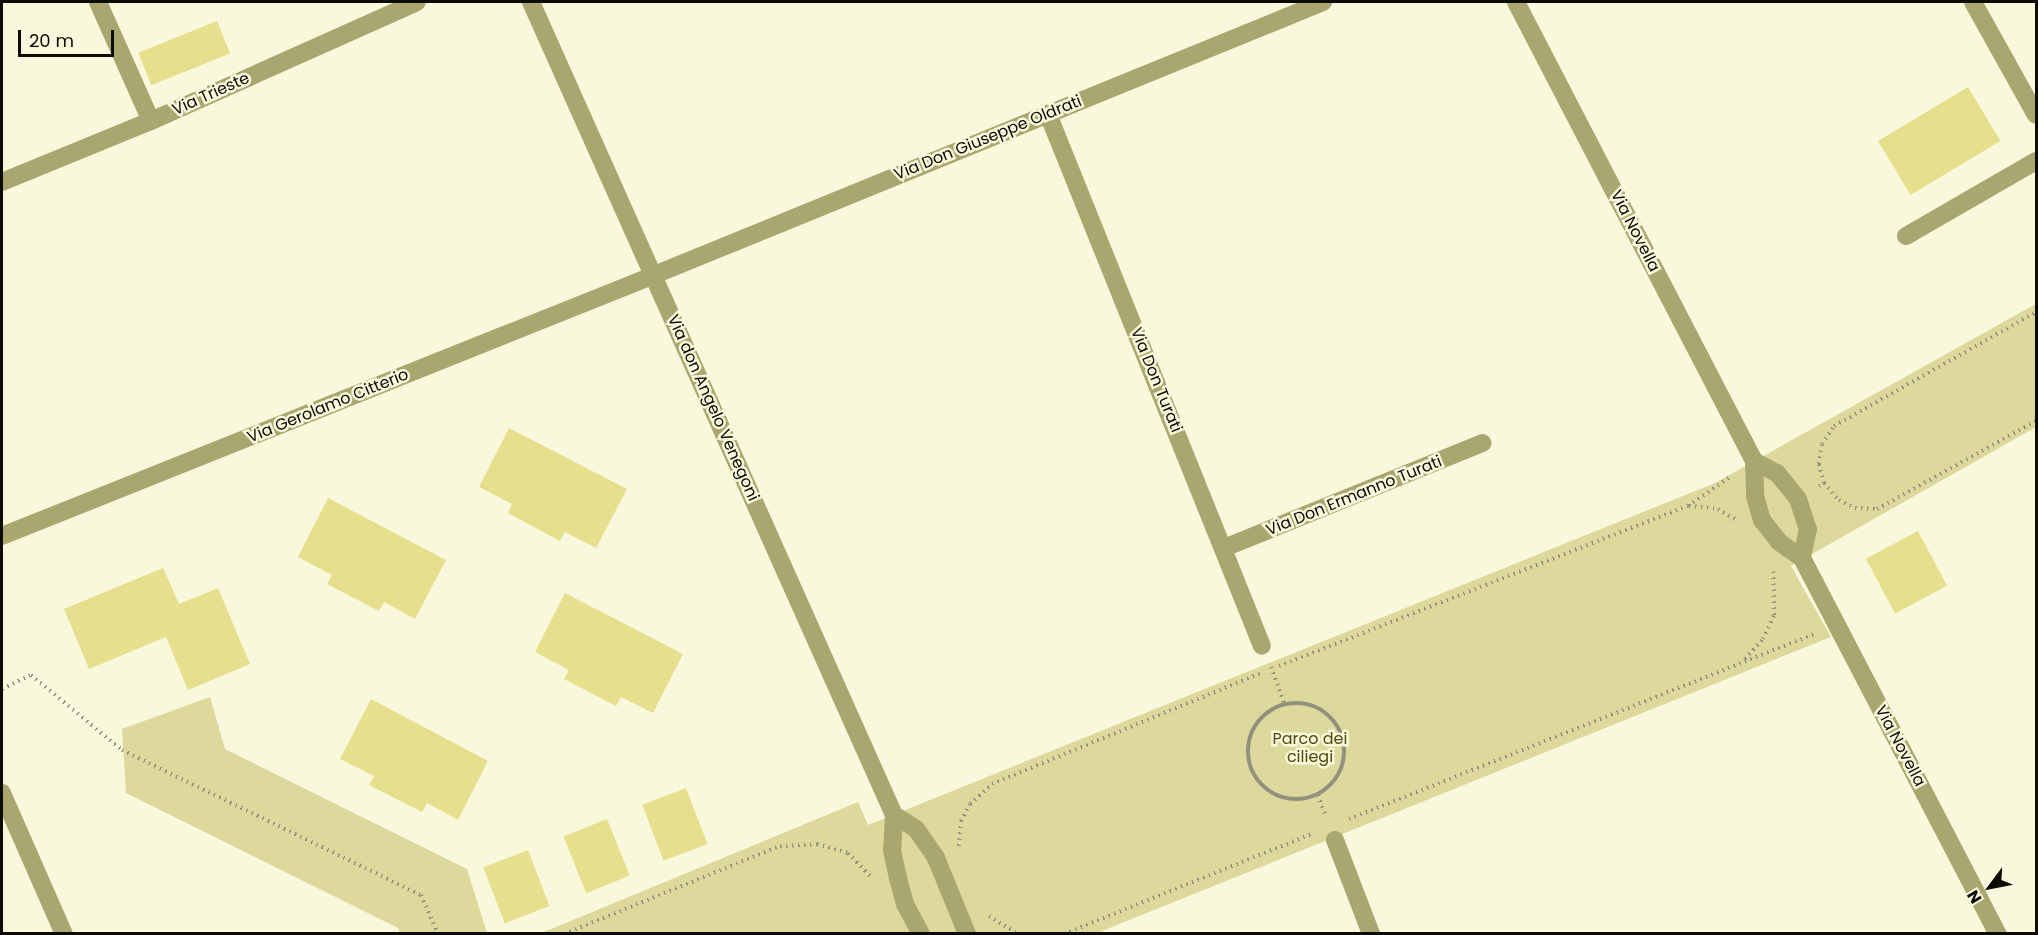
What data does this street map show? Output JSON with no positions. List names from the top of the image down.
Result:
{
  "streets": {
    "street": [
      "Via Trieste",
      "Via Don Giuseppe Oldrati",
      "Via Novella",
      "Via Don Turati",
      "Via Gerolamo Citterio",
      "Via don Angelo Venegoni",
      "Via Don Ermanno Turati"
    ]
  },
  "crossings": [
    ["Via Don Giuseppe Oldrati", "Via Don Turati"],
    ["Via Don Giuseppe Oldrati", "Via Gerolamo Citterio"],
    ["Via Don Giuseppe Oldrati", "Via don Angelo Venegoni"],
    ["Via Don Turati", "Via Don Ermanno Turati"],
    ["Via Gerolamo Citterio", "Via don Angelo Venegoni"]
  ],
  "parks": ["Parco dei ciliegi"],
  "scale_bar": "20 m",
  "north": "bottom left"
}
